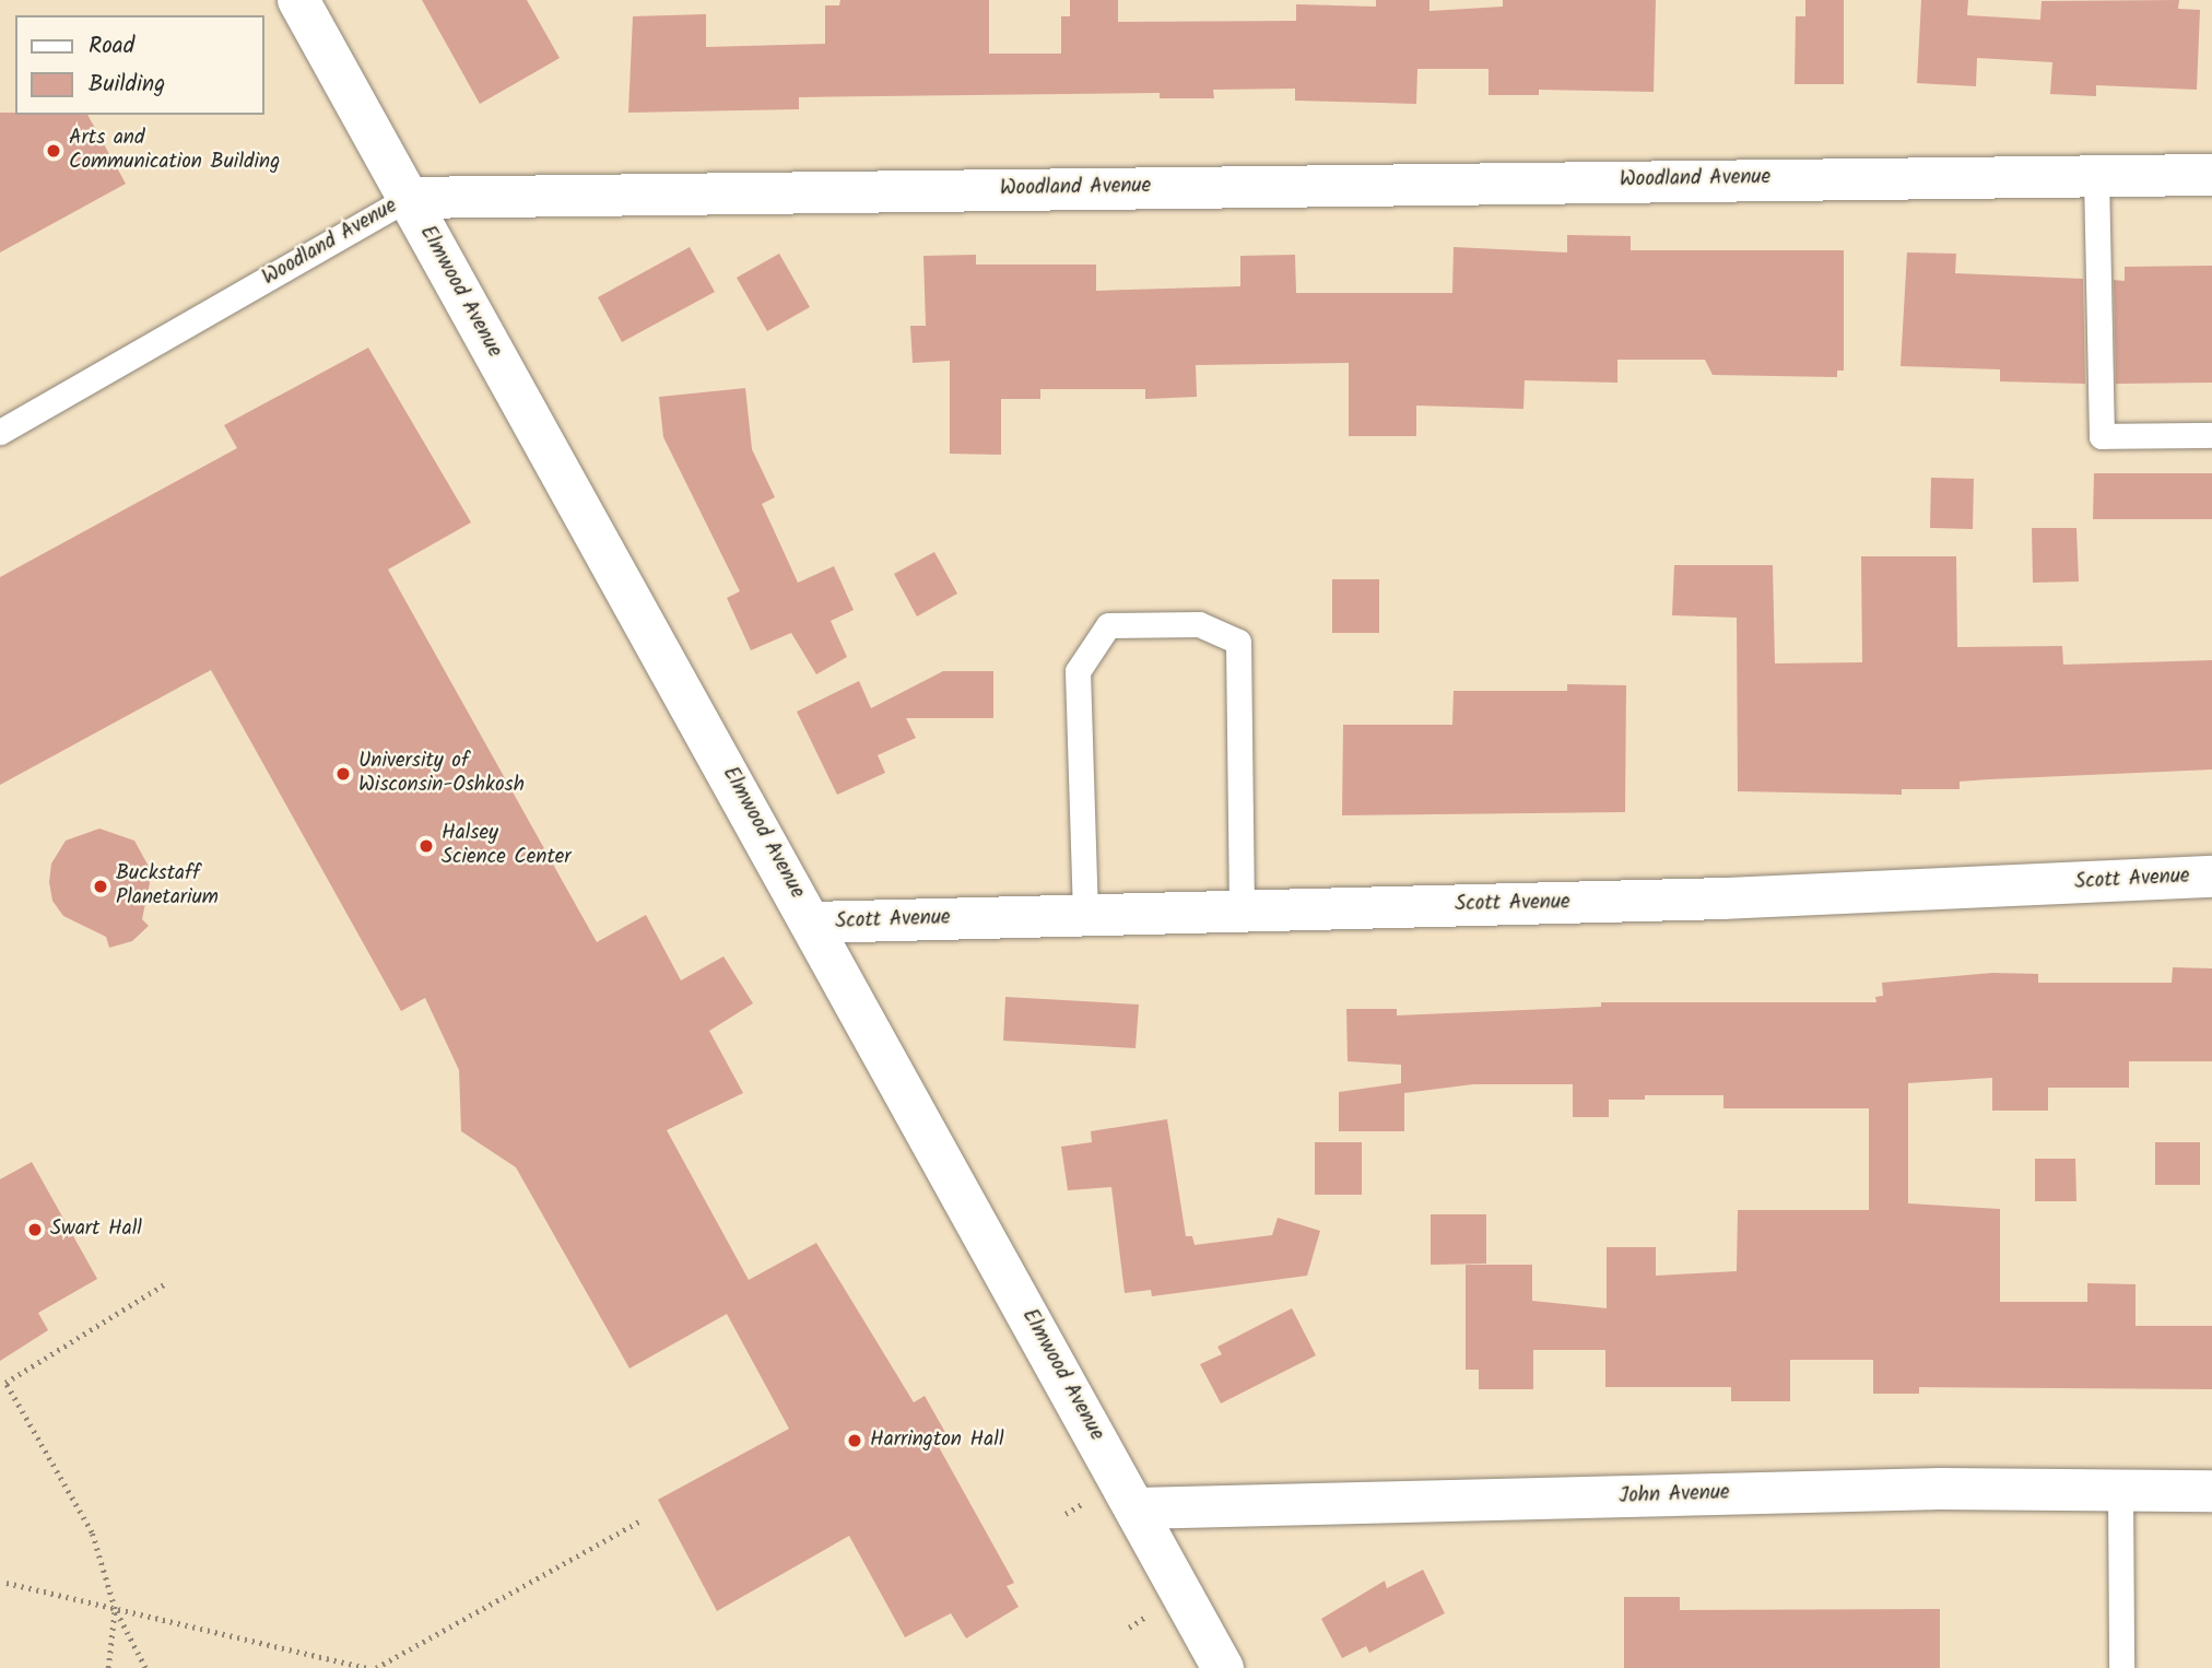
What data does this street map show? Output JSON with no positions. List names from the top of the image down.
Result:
{
  "streets": {
    "street": [
      "Woodland Avenue",
      "Elmwood Avenue",
      "Scott Avenue",
      "John Avenue"
    ]
  },
  "crossings": [
    ["Woodland Avenue", "Elmwood Avenue"],
    ["Elmwood Avenue", "Scott Avenue"],
    ["Elmwood Avenue", "John Avenue"]
  ],
  "places": [
    "Arts and Communication Building",
    "University of Wisconsin-Oshkosh",
    "Halsey Science Center",
    "Buckstaff Planetarium",
    "Swart Hall",
    "Harrington Hall"
  ],
  "legend": ["Road", "Building"]
}
